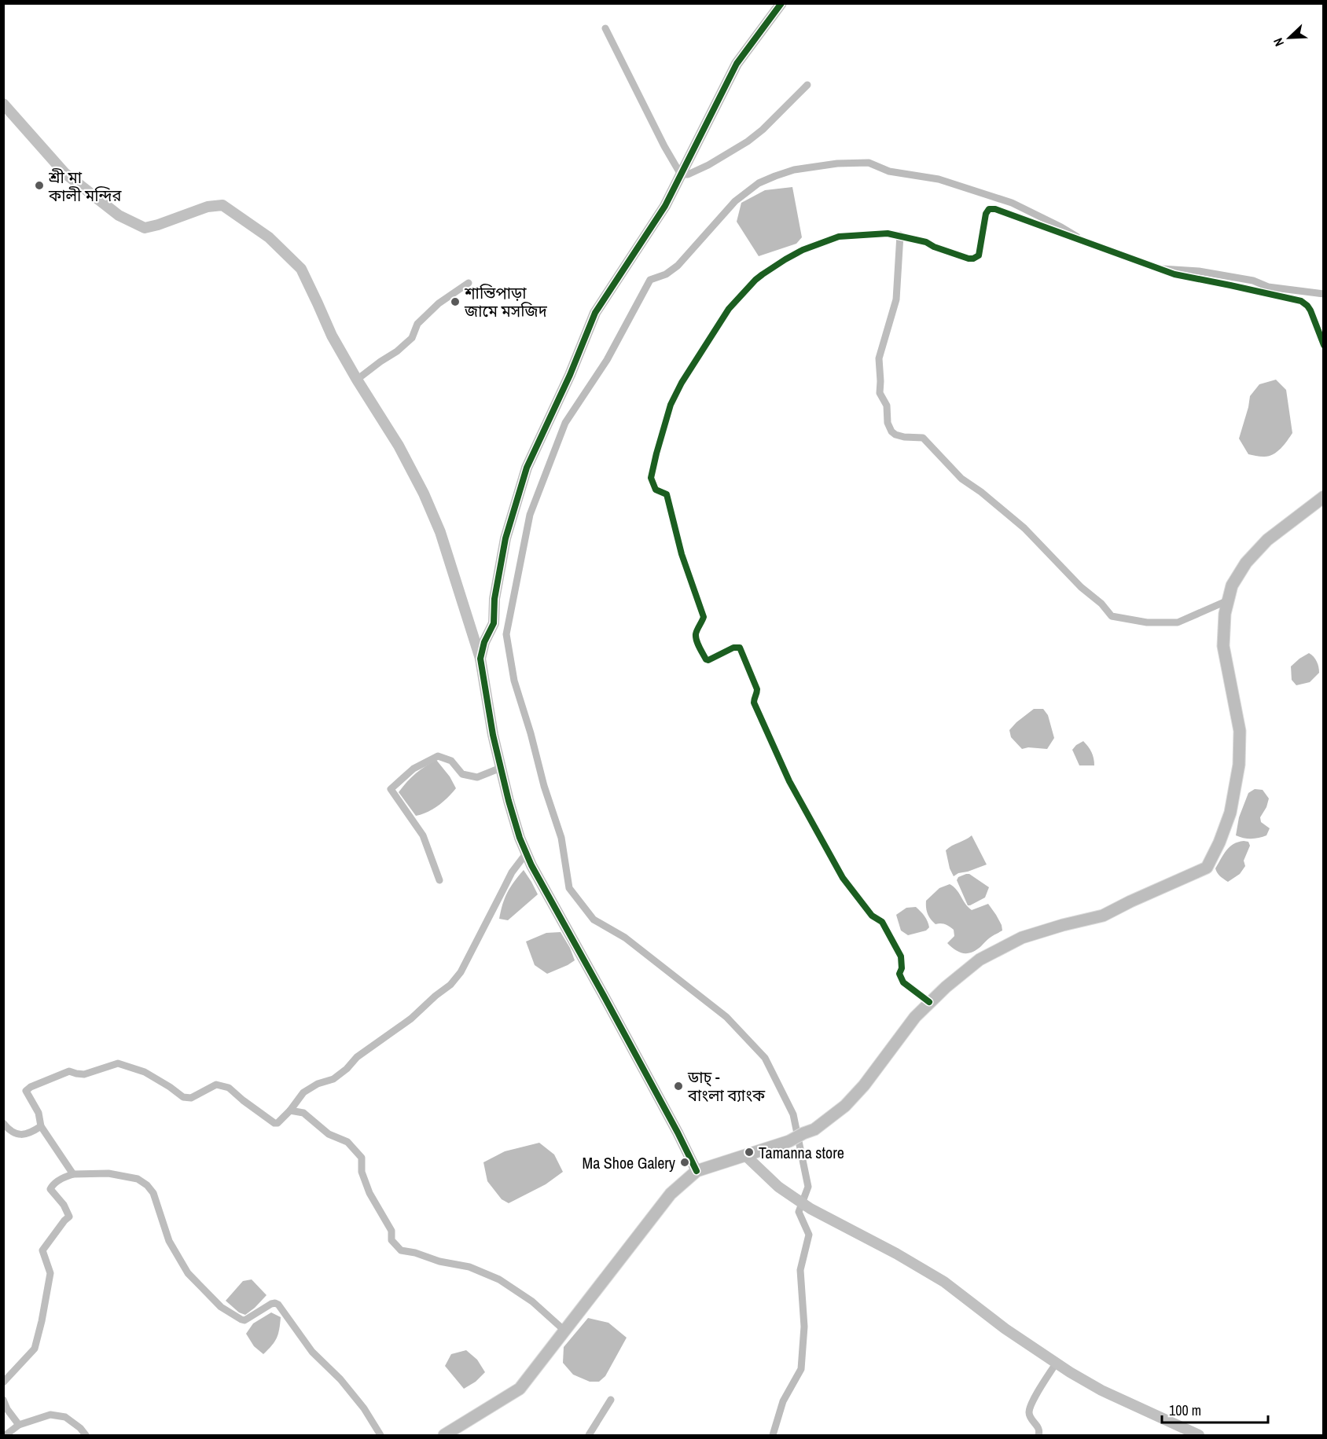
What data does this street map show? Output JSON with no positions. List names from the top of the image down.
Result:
{
  "places": [
    "শ্রী মা কালী মন্দির",
    "শান্তিপাড়া জামে মসজিদ",
    "ডাচ্ - বাংলা ব্যাংক",
    "Tamanna store",
    "Ma Shoe Galery"
  ],
  "scale_bar": "100 m",
  "north": "bottom left"
}
